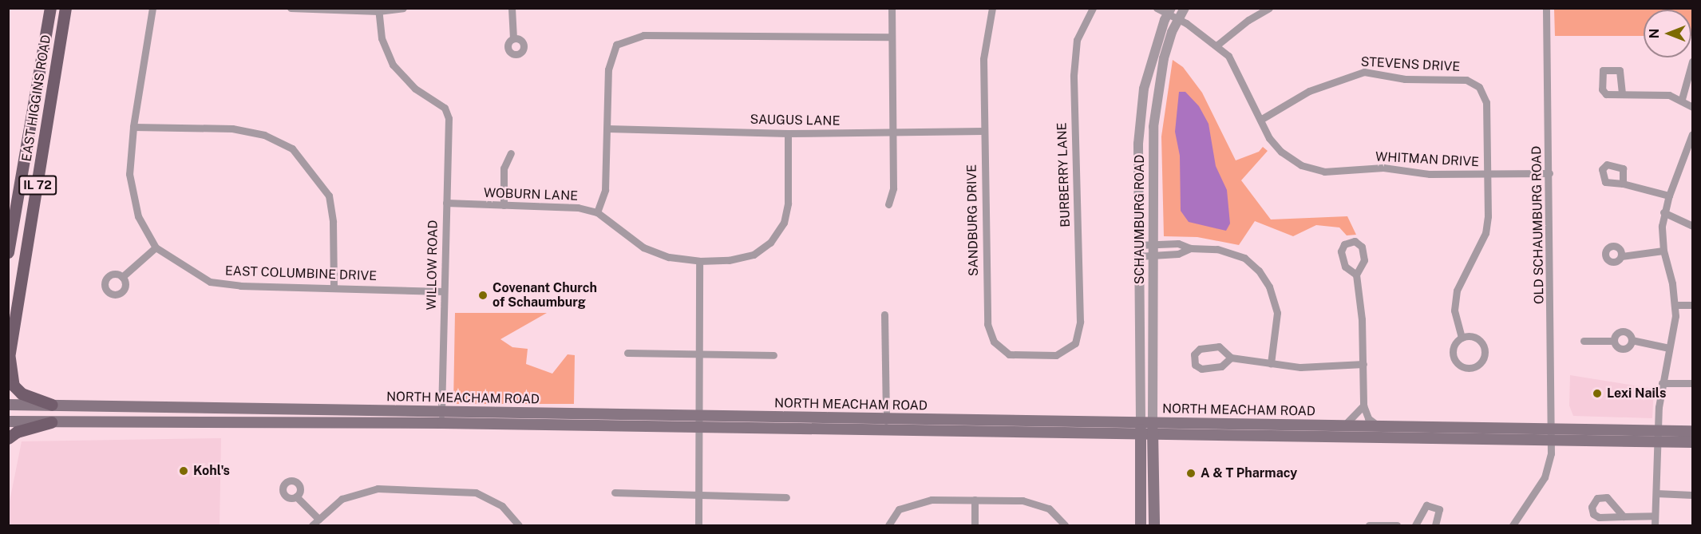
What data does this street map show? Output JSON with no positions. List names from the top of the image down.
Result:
{
  "streets": {
    "main road": [
      "EAST HIGGINS ROAD",
      "IL 72",
      "SCHAUMBURG ROAD",
      "NORTH MEACHAM ROAD"
    ],
    "street": [
      "STEVENS DRIVE",
      "SAUGUS LANE",
      "WHITMAN DRIVE",
      "BURBERRY LANE",
      "WOBURN LANE",
      "SANDBURG DRIVE",
      "OLD SCHAUMBURG ROAD",
      "WILLOW ROAD",
      "EAST COLUMBINE DRIVE"
    ]
  },
  "crossings": [
    ["STEVENS DRIVE", "WHITMAN DRIVE"],
    ["EAST HIGGINS ROAD", "NORTH MEACHAM ROAD"],
    ["SAUGUS LANE", "WOBURN LANE"],
    ["SAUGUS LANE", "SANDBURG DRIVE"],
    ["WHITMAN DRIVE", "SCHAUMBURG ROAD"],
    ["WHITMAN DRIVE", "OLD SCHAUMBURG ROAD"],
    ["BURBERRY LANE", "SANDBURG DRIVE"],
    ["WOBURN LANE", "WILLOW ROAD"],
    ["SCHAUMBURG ROAD", "NORTH MEACHAM ROAD"],
    ["OLD SCHAUMBURG ROAD", "NORTH MEACHAM ROAD"],
    ["WILLOW ROAD", "EAST COLUMBINE DRIVE"],
    ["WILLOW ROAD", "NORTH MEACHAM ROAD"]
  ],
  "places": [
    "Covenant Church of Schaumburg",
    "Lexi Nails",
    "Kohl's",
    "A & T Pharmacy"
  ],
  "north": "left"
}
